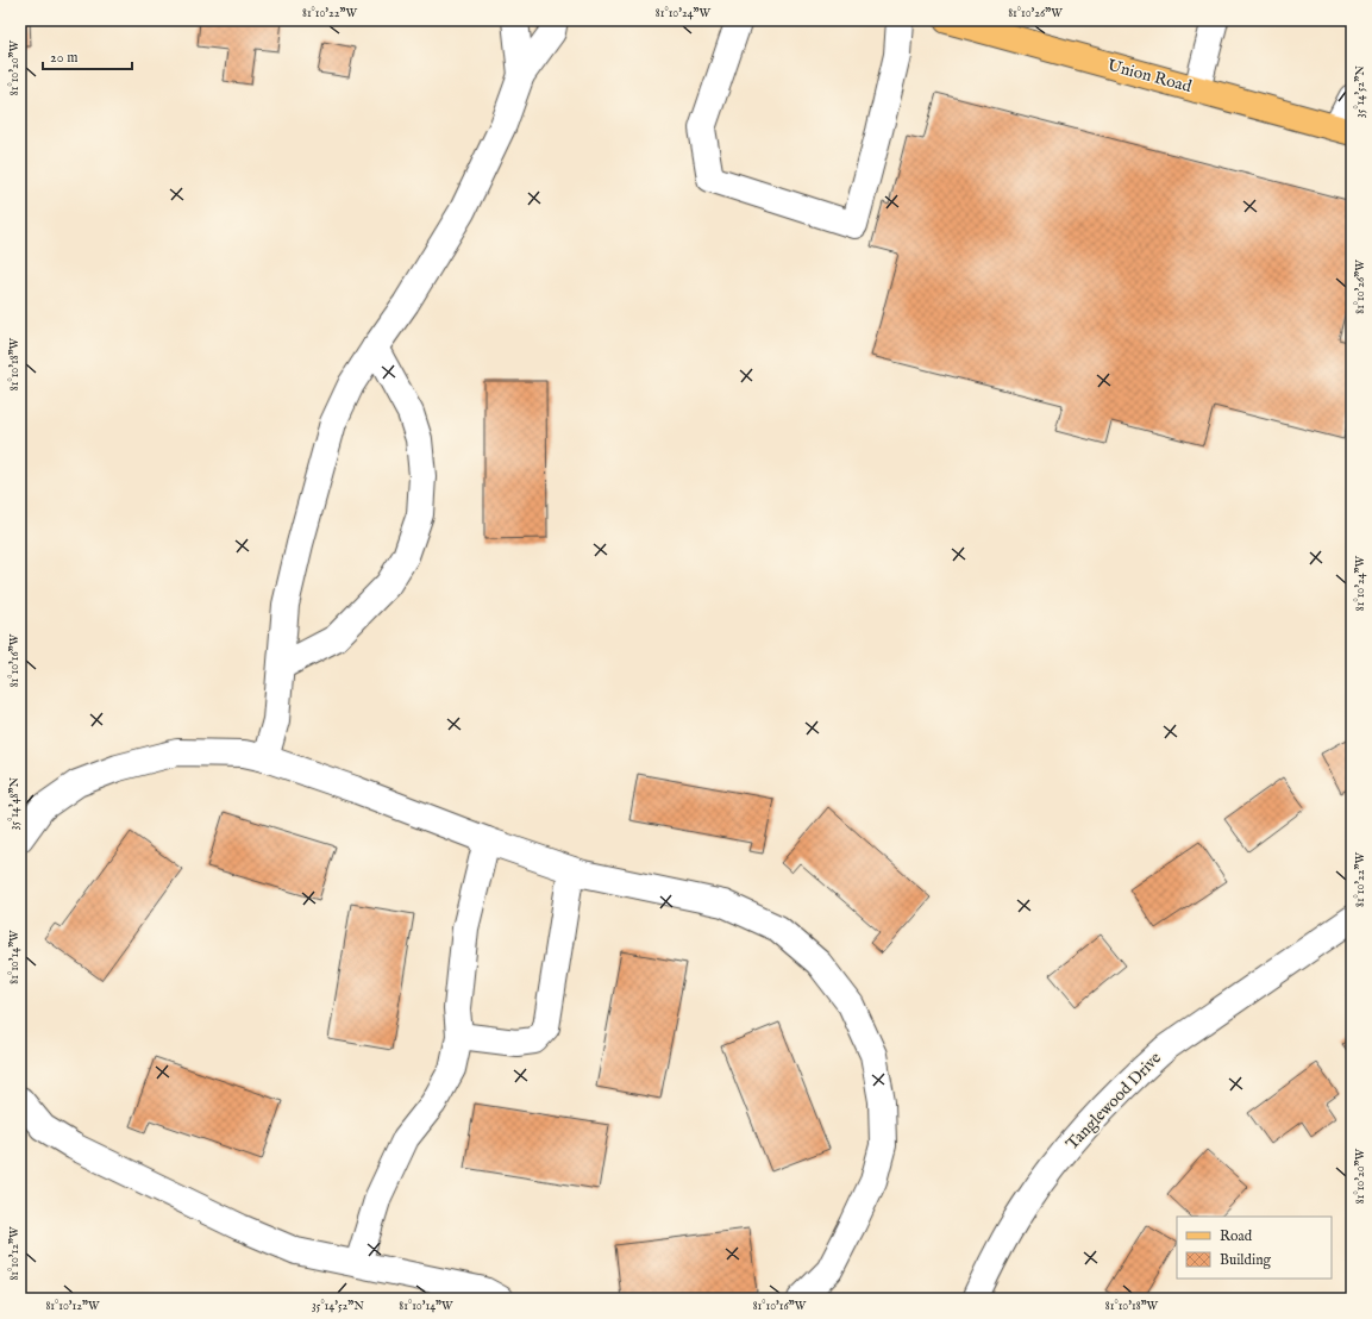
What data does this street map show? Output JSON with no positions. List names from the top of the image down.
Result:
{
  "streets": {
    "main road": ["Union Road"],
    "street": ["Tanglewood Drive"]
  },
  "legend": ["Road", "Building"],
  "scale_bar": "20 m",
  "coordinates": [
    "81°10'22\"W",
    "81°10'24\"W",
    "81°10'26\"W",
    "81°10'20\"W",
    "35°14'52\"N",
    "81°10'18\"W",
    "81°10'16\"W",
    "35°14'48\"N",
    "81°10'14\"W",
    "81°10'12\"W"
  ]
}
